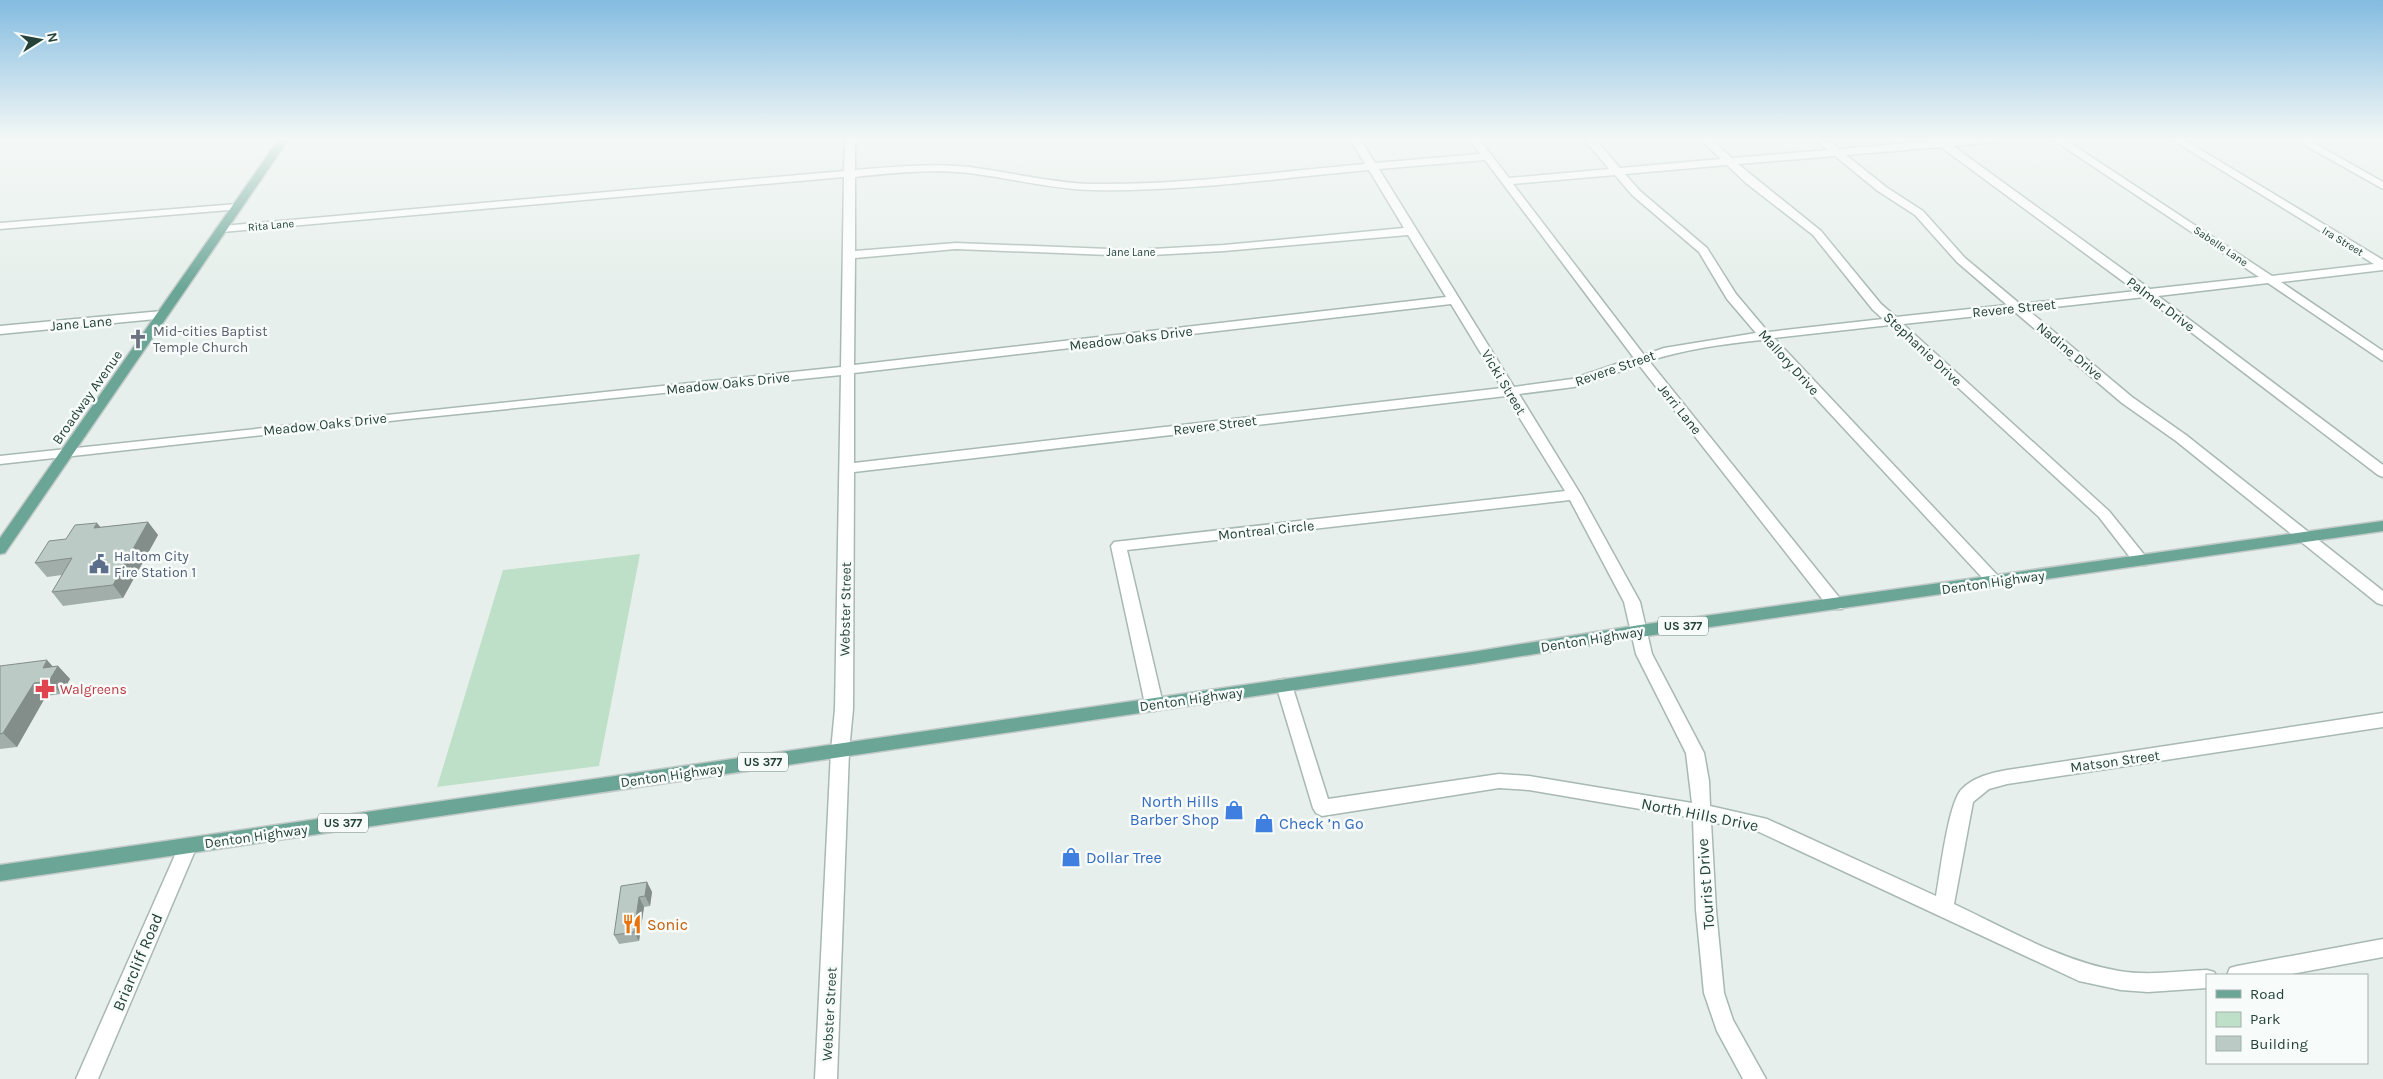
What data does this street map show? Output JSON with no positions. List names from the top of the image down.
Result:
{
  "streets": {
    "main road": ["Broadway Avenue", "Denton Highway", "US 377"],
    "street": [
      "Rita Lane",
      "Ira Street",
      "Sabelle Lane",
      "Jane Lane",
      "Palmer Drive",
      "Revere Street",
      "Meadow Oaks Drive",
      "Stephanie Drive",
      "Nadine Drive",
      "Mallory Drive",
      "Vicki Street",
      "Jerri Lane",
      "Montreal Circle",
      "Webster Street",
      "Matson Street",
      "North Hills Drive",
      "Tourist Drive",
      "Briarcliff Road"
    ]
  },
  "crossings": [
    ["Rita Lane", "Broadway Avenue"],
    ["Ira Street", "Revere Street"],
    ["Sabelle Lane", "Revere Street"],
    ["Jane Lane", "Vicki Street"],
    ["Jane Lane", "Broadway Avenue"],
    ["Jane Lane", "Webster Street"],
    ["Palmer Drive", "Revere Street"],
    ["Revere Street", "Stephanie Drive"],
    ["Revere Street", "Nadine Drive"],
    ["Revere Street", "Mallory Drive"],
    ["Revere Street", "Vicki Street"],
    ["Revere Street", "Jerri Lane"],
    ["Revere Street", "Webster Street"],
    ["Meadow Oaks Drive", "Vicki Street"],
    ["Meadow Oaks Drive", "Broadway Avenue"],
    ["Meadow Oaks Drive", "Webster Street"],
    ["Stephanie Drive", "Denton Highway"],
    ["Nadine Drive", "Denton Highway"],
    ["Mallory Drive", "Denton Highway"],
    ["Vicki Street", "Montreal Circle"],
    ["Vicki Street", "Denton Highway"],
    ["Vicki Street", "Tourist Drive"],
    ["Jerri Lane", "Denton Highway"],
    ["Montreal Circle", "Denton Highway"],
    ["Denton Highway", "Webster Street"],
    ["Denton Highway", "North Hills Drive"],
    ["Denton Highway", "Tourist Drive"],
    ["Denton Highway", "Briarcliff Road"],
    ["Matson Street", "North Hills Drive"],
    ["North Hills Drive", "Tourist Drive"]
  ],
  "places": {
    "church": ["Mid-cities Baptist Temple Church"],
    "public building": ["Haltom City Fire Station 1"],
    "pharmacy": ["Walgreens"],
    "shop": ["North Hills Barber Shop", "Check ’n Go", "Dollar Tree"],
    "restaurant": ["Sonic"]
  },
  "legend": ["Road", "Park", "Building"],
  "north": "right"
}
